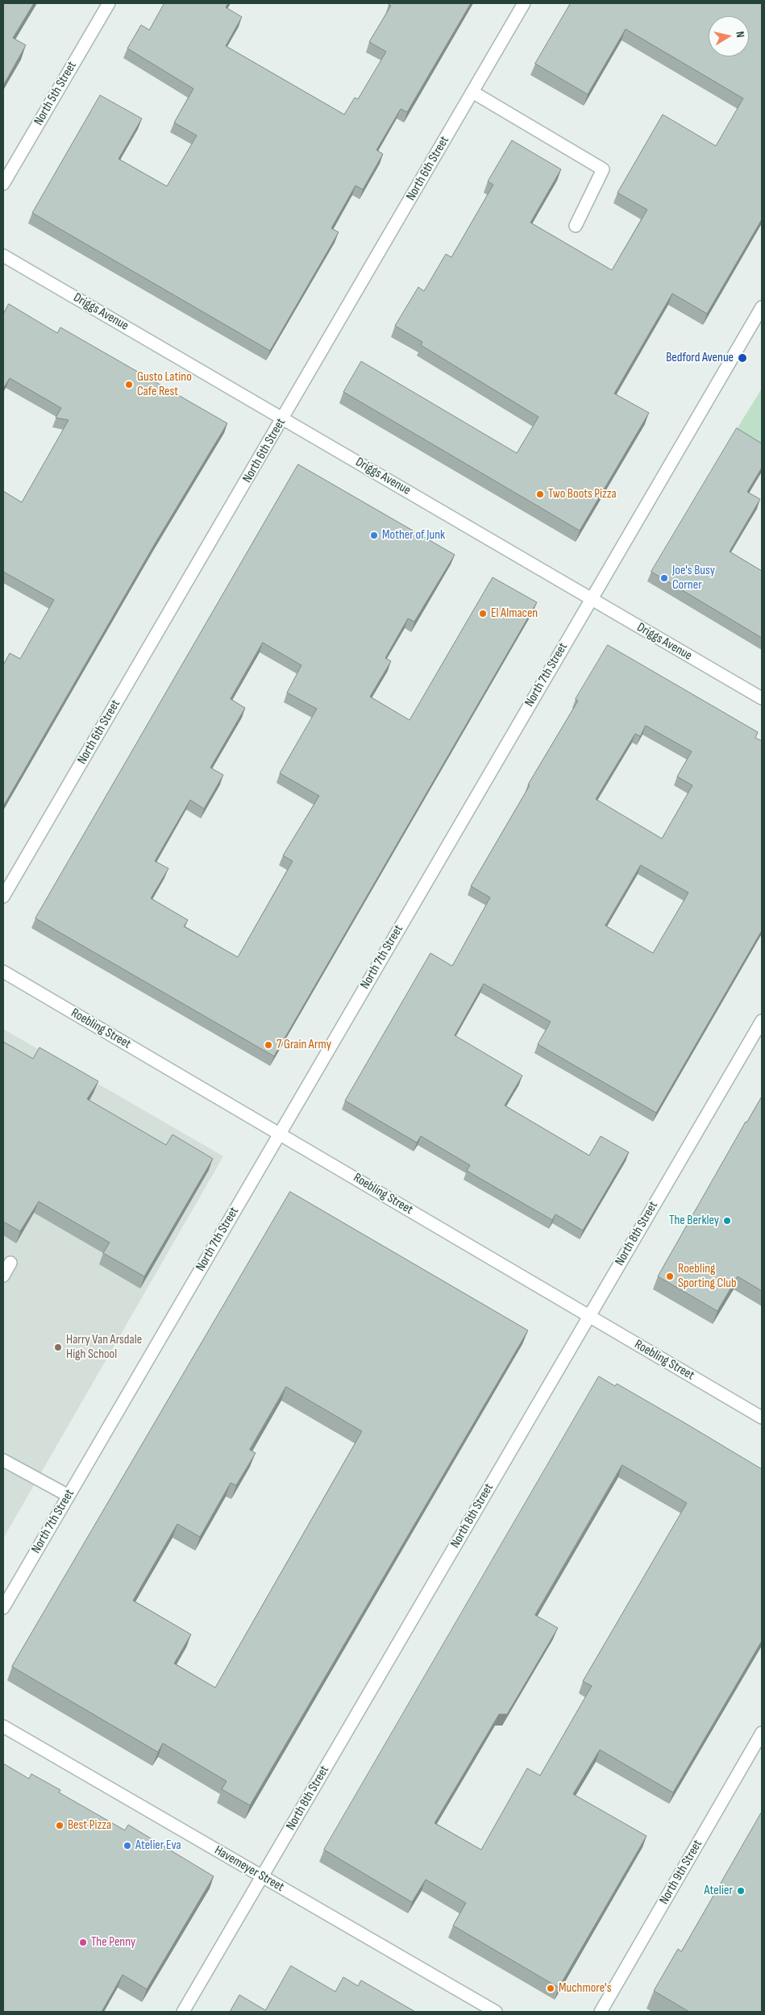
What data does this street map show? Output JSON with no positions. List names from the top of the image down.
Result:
{
  "streets": {
    "street": [
      "North 5th Street",
      "North 6th Street",
      "Driggs Avenue",
      "North 7th Street",
      "Roebling Street",
      "North 8th Street",
      "Havemeyer Street",
      "North 9th Street"
    ]
  },
  "crossings": [
    ["North 6th Street", "Driggs Avenue"],
    ["Driggs Avenue", "North 7th Street"],
    ["North 7th Street", "Roebling Street"],
    ["Roebling Street", "North 8th Street"],
    ["North 8th Street", "Havemeyer Street"]
  ],
  "places": [
    "Bedford Avenue",
    "Gusto Latino Cafe Rest",
    "Two Boots Pizza",
    "Mother of Junk",
    "Joe's Busy Corner",
    "El Almacen",
    "7 Grain Army",
    "The Berkley",
    "Roebling Sporting Club",
    "Harry Van Arsdale High School",
    "Best Pizza",
    "Atelier Eva",
    "Atelier",
    "The Penny",
    "Muchmore's"
  ],
  "north": "right"
}
